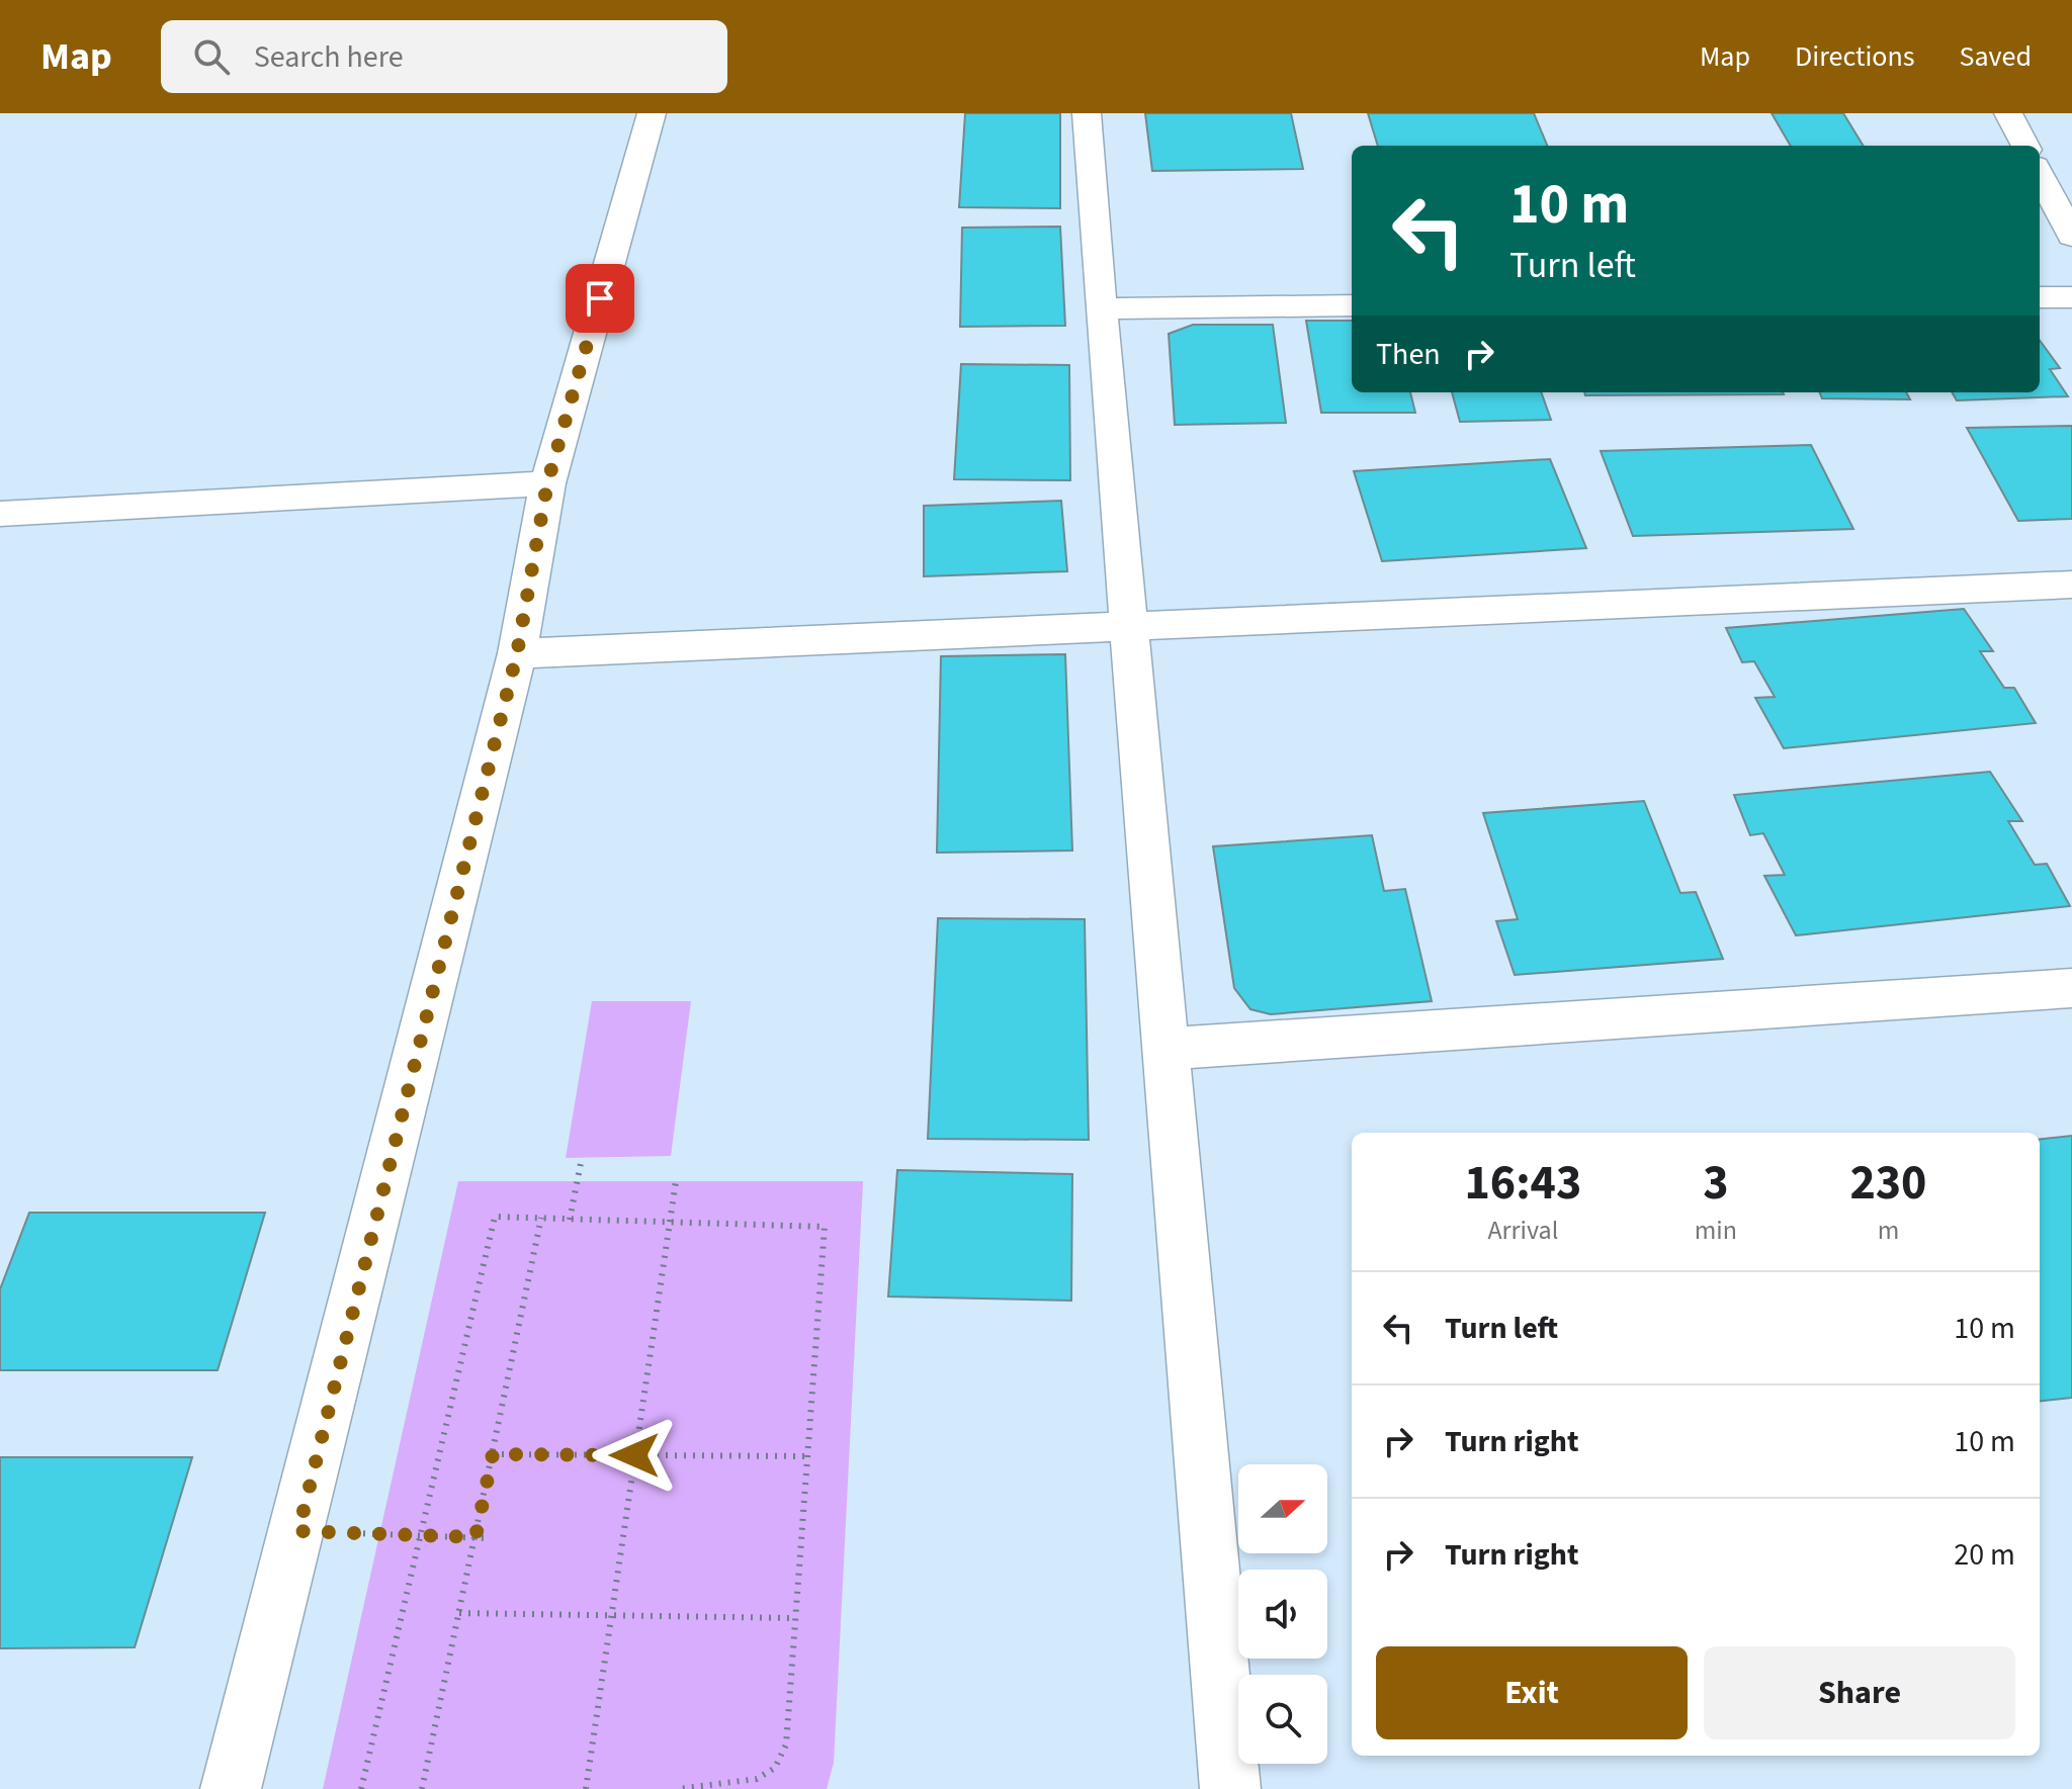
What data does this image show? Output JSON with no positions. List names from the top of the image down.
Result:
{
  "north": "right",
  "page": {
    "header": "Map",
    "search": "Search here",
    "nav": ["Map", "Directions", "Saved"],
    "turn": ["10 m", "Turn left"],
    "then": "Then",
    "eta": [
      "16:43",
      "Arrival",
      "3",
      "min",
      "230",
      "m"
    ],
    "list": [
      {
        "name": "Turn left",
        "value": "10 m"
      },
      {
        "name": "Turn right",
        "value": "10 m"
      },
      {
        "name": "Turn right",
        "value": "20 m"
      }
    ],
    "buttons": ["Exit", "Share"]
  }
}
